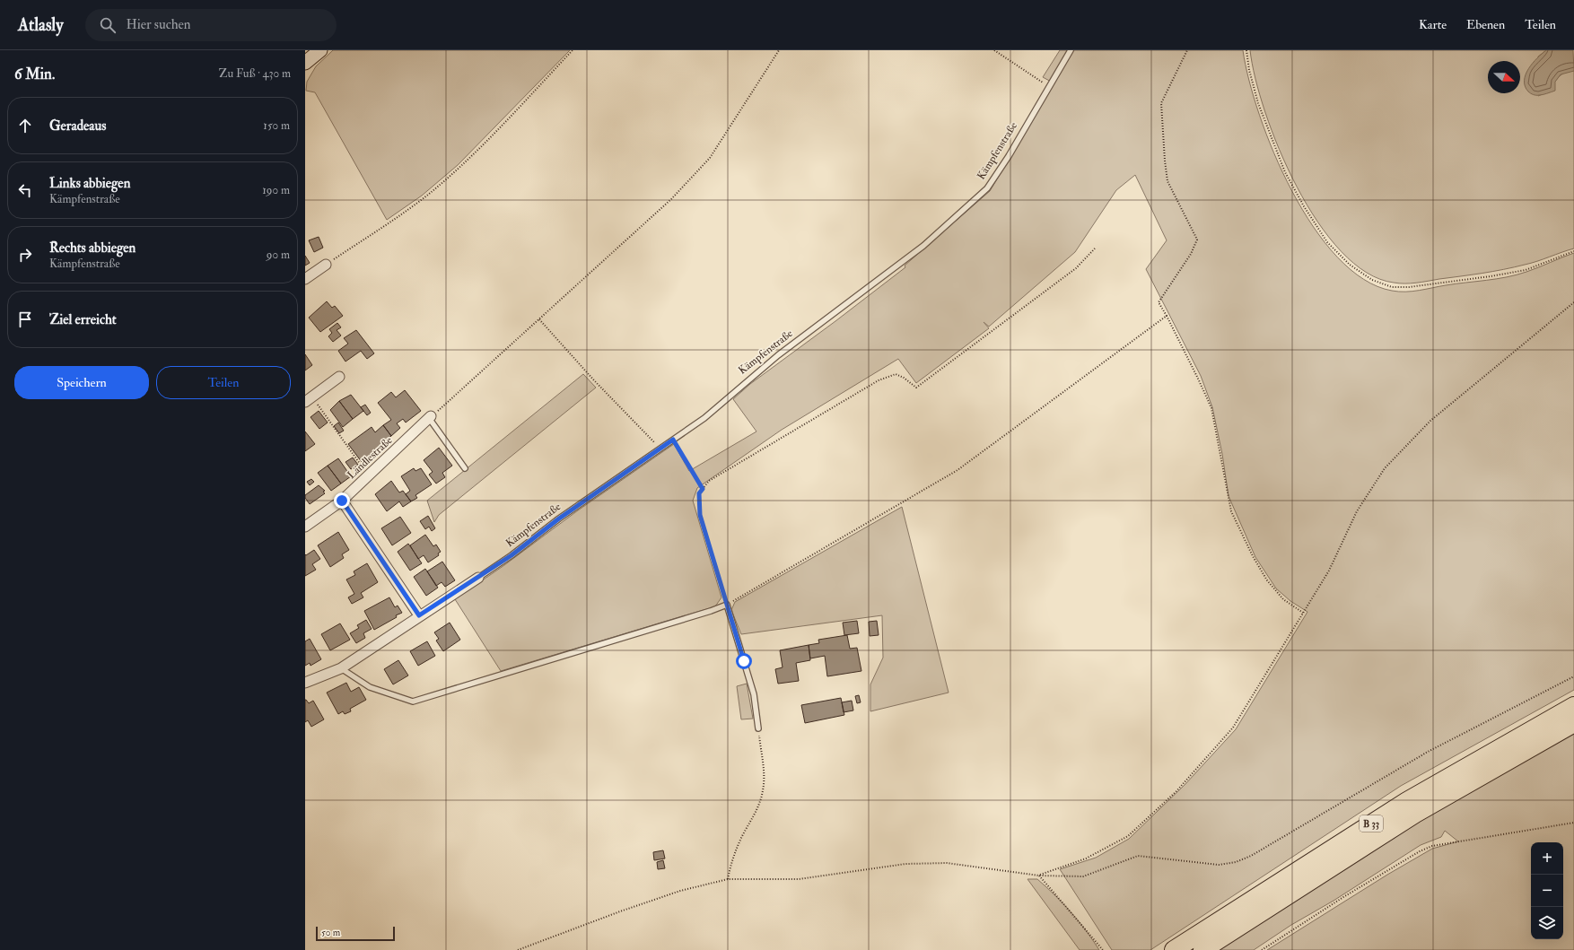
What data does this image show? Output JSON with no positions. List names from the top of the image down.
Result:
{
  "streets": {
    "highway": ["B 33"],
    "street": ["Kämpfenstraße", "Ländlestraße"]
  },
  "scale_bar": "50 m",
  "north": "right",
  "page": {
    "header": "Atlasly",
    "search": "Hier suchen",
    "nav": ["Karte", "Ebenen", "Teilen"],
    "heading": ["6 Min.", "Zu Fuß · 430 m"],
    "list": [
      ["Geradeaus", "150 m"],
      ["Links abbiegen", "Kämpfenstraße", "190 m"],
      ["Rechts abbiegen", "Kämpfenstraße", "90 m"],
      "Ziel erreicht"
    ],
    "buttons": ["Speichern", "Teilen"],
    "map_buttons": ["+", "−"],
    "scale": "50 m"
  }
}
